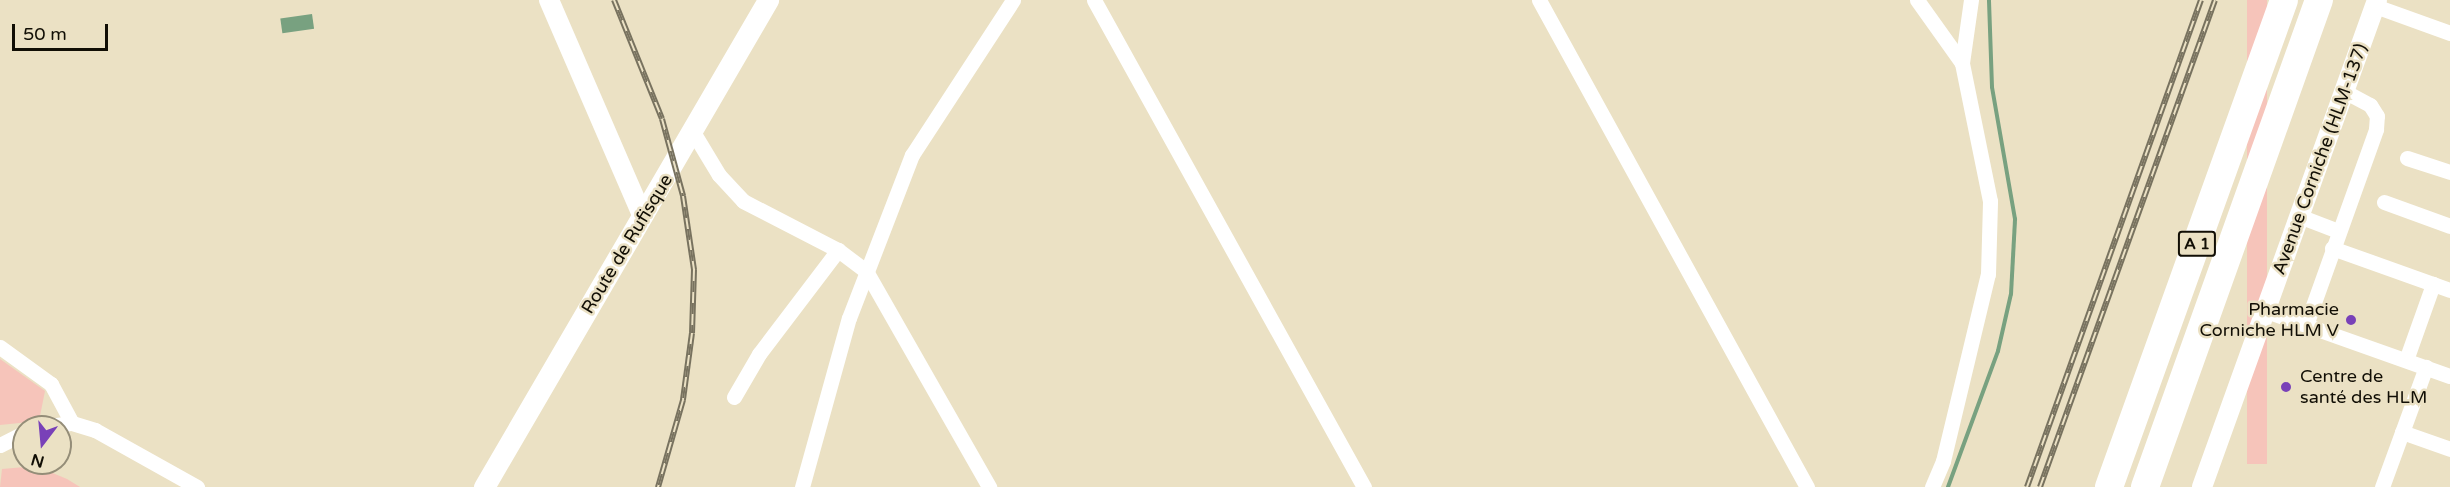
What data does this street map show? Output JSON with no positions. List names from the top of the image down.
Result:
{
  "streets": {
    "highway": ["A 1"],
    "main road": ["Route de Rufisque"],
    "street": ["Avenue Corniche (HLM-137)"]
  },
  "places": ["Pharmacie Corniche HLM V", "Centre de santé des HLM"],
  "scale_bar": "50 m",
  "north": "bottom"
}
